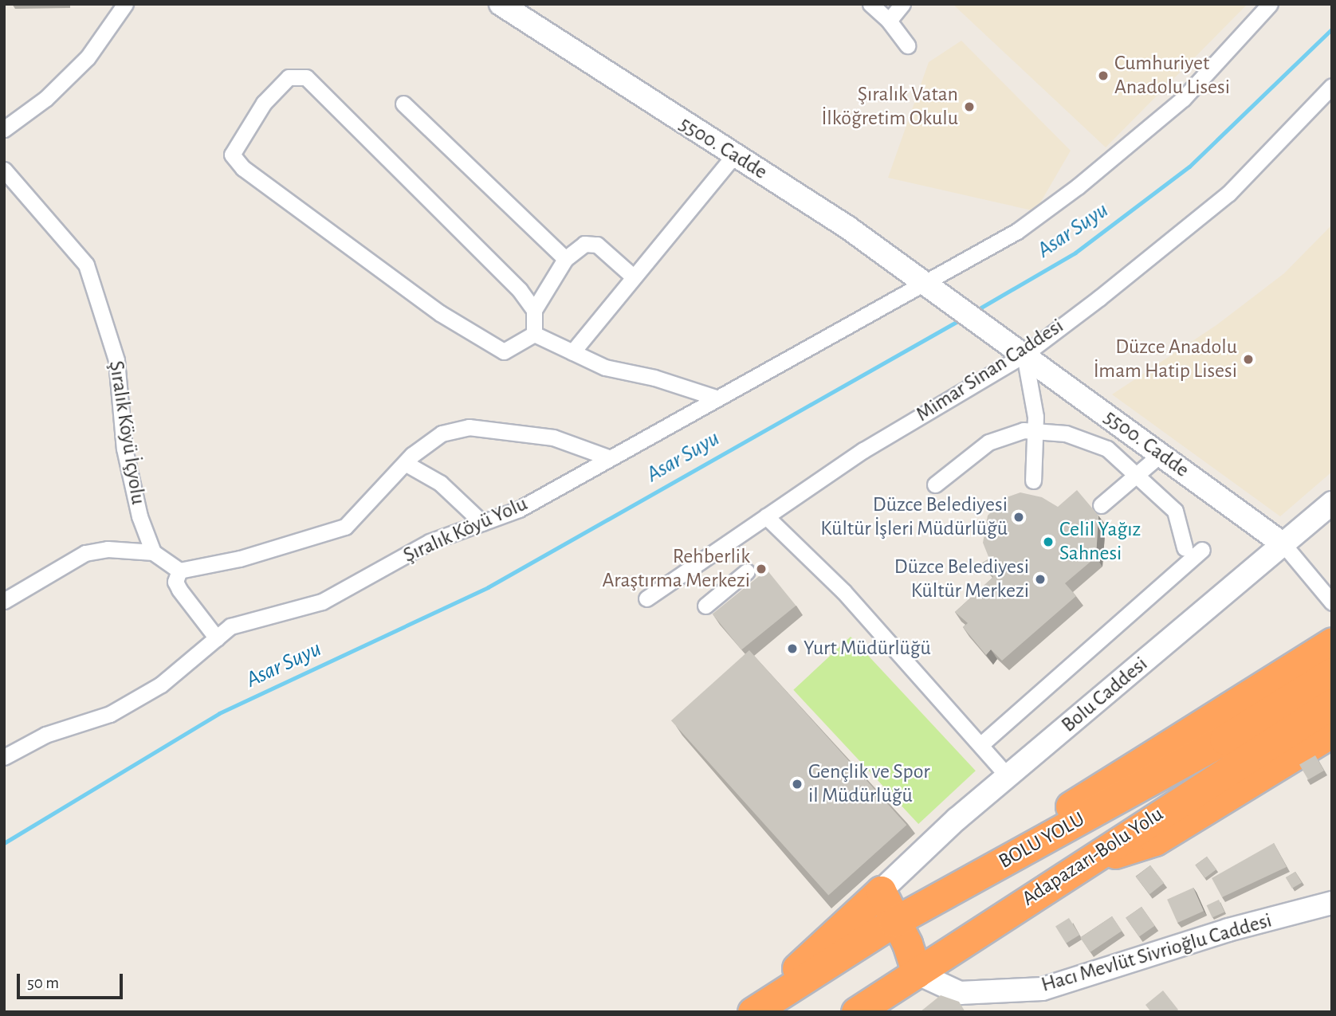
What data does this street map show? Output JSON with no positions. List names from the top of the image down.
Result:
{
  "streets": {
    "highway": ["BOLU YOLU", "Adapazarı-Bolu Yolu"],
    "street": [
      "5500. Cadde",
      "Mimar Sinan Caddesi",
      "Şıralık Köyü İçyolu",
      "Şıralık Köyü Yolu",
      "Bolu Caddesi",
      "Hacı Mevlüt Sivrioğlu Caddesi"
    ]
  },
  "crossings": [
    ["5500. Cadde", "Mimar Sinan Caddesi"],
    ["5500. Cadde", "Şıralık Köyü Yolu"],
    ["5500. Cadde", "Bolu Caddesi"],
    ["Adapazarı-Bolu Yolu", "Hacı Mevlüt Sivrioğlu Caddesi"]
  ],
  "water": ["Asar Suyu"],
  "places": [
    "Cumhuriyet Anadolu Lisesi",
    "Şıralık Vatan İlköğretim Okulu",
    "Düzce Anadolu İmam Hatip Lisesi",
    "Düzce Belediyesi Kültür İşleri Müdürlüğü",
    "Celil Yağız Sahnesi",
    "Rehberlik Araştırma Merkezi",
    "Düzce Belediyesi Kültür Merkezi",
    "Yurt Müdürlüğü",
    "Gençlik ve Spor il Müdürlüğü"
  ],
  "scale_bar": "50 m"
}
